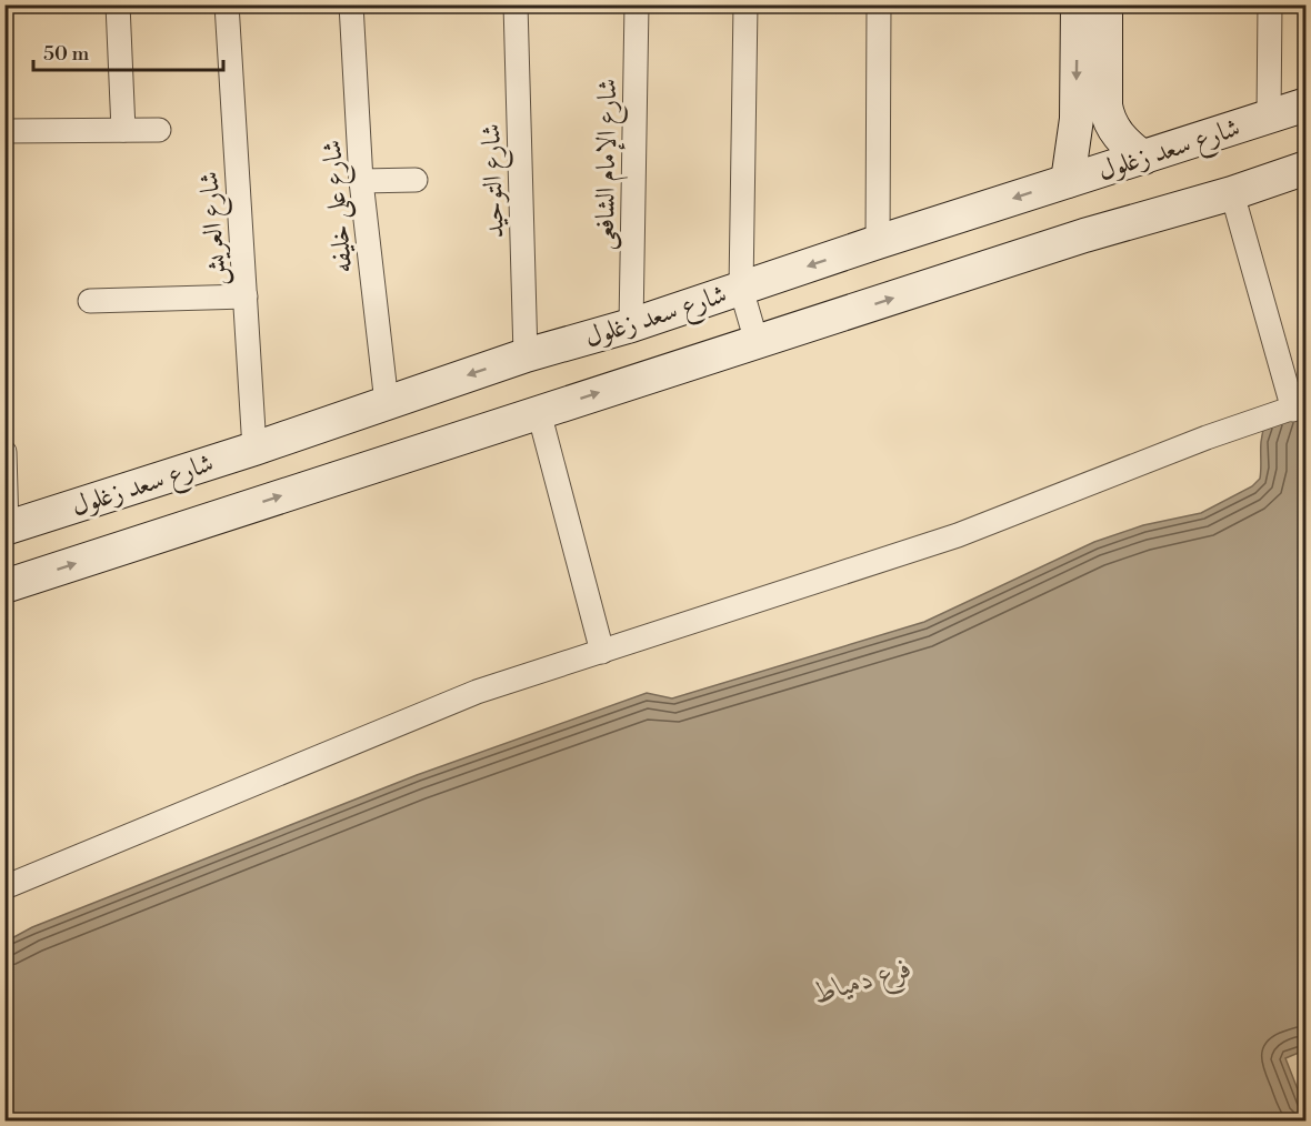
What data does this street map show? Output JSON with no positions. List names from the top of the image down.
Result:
{
  "streets": {
    "main road": ["شارع سعد زغلول"],
    "street": [
      "شارع الإمام الشافعى",
      "شارع التوحيد",
      "شارع على خليفه",
      "شارع العريش"
    ]
  },
  "crossings": [
    ["شارع سعد زغلول", "شارع الإمام الشافعى"],
    ["شارع سعد زغلول", "شارع التوحيد"],
    ["شارع سعد زغلول", "شارع على خليفه"],
    ["شارع سعد زغلول", "شارع العريش"]
  ],
  "water": ["فرع دمياط"],
  "scale_bar": "50 m"
}
